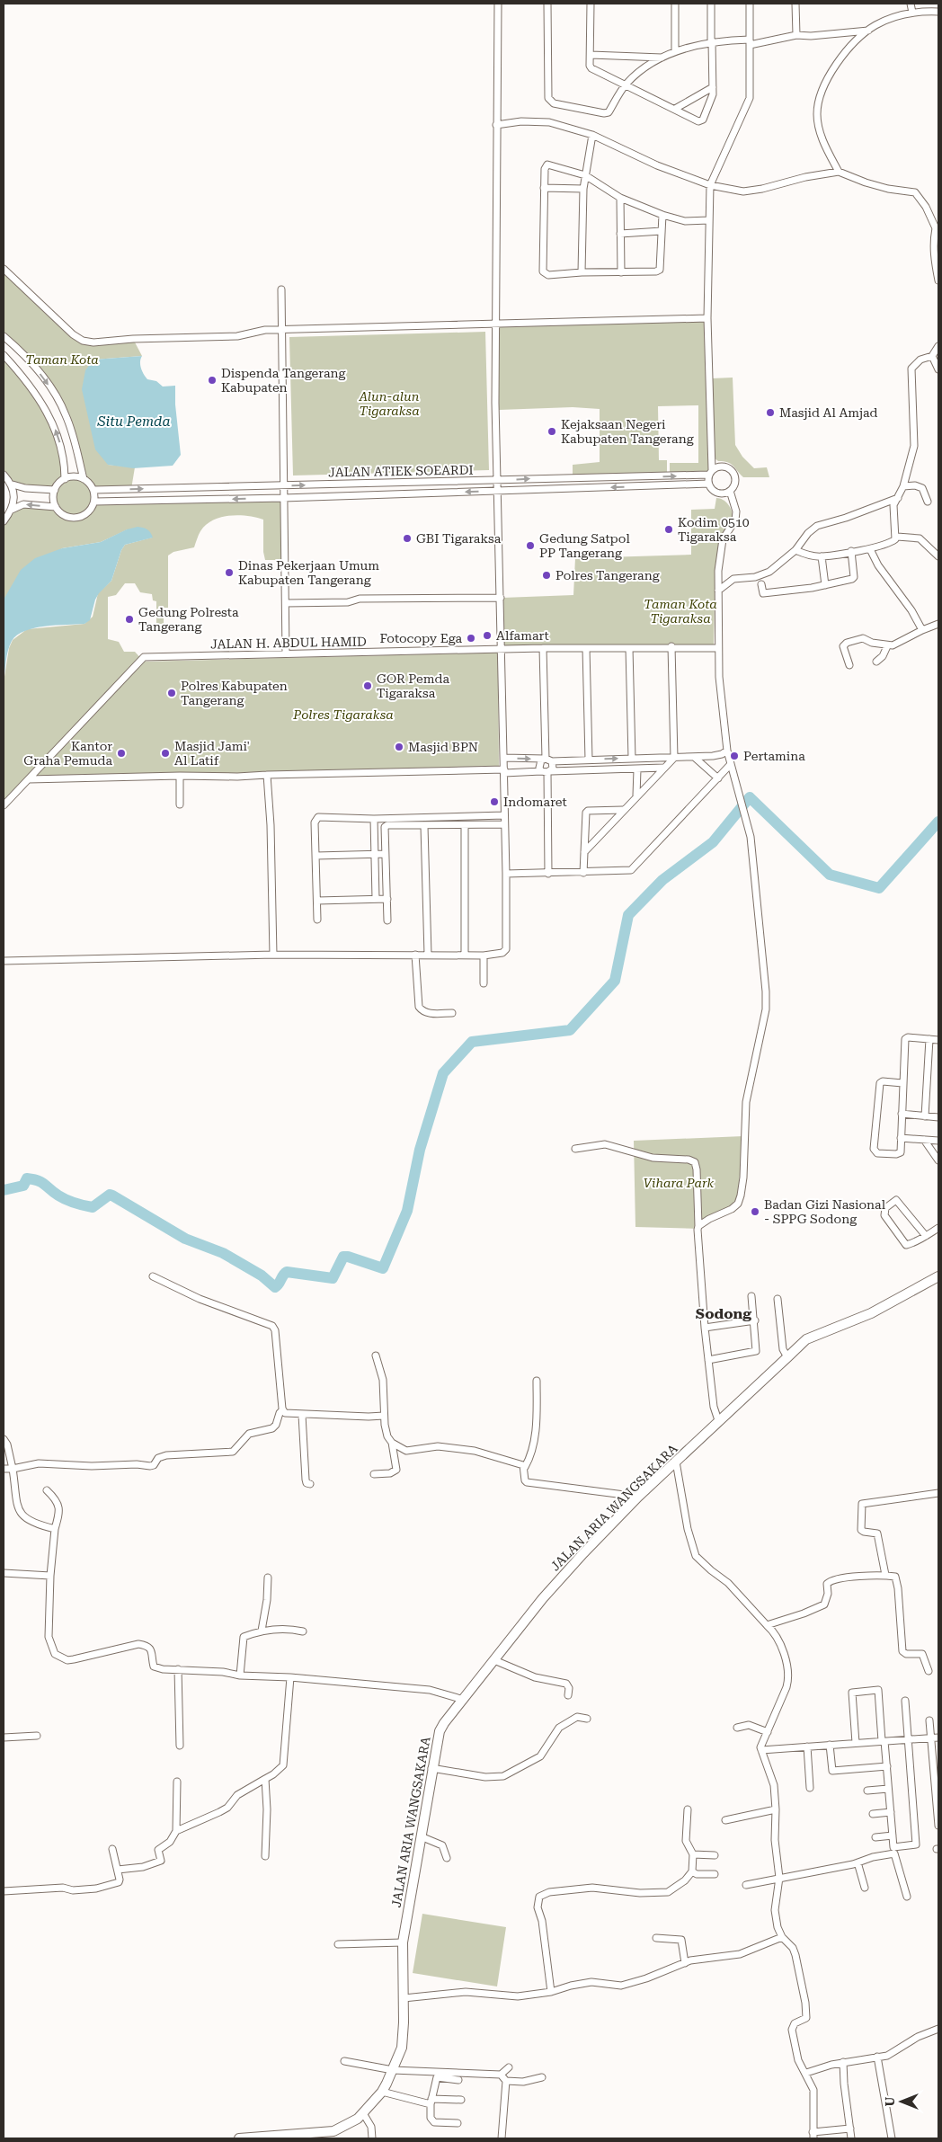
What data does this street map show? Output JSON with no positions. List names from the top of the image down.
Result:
{
  "streets": {
    "street": ["JALAN ATIEK SOEARDI", "JALAN H. ABDUL HAMID", "JALAN ARIA WANGSAKARA"]
  },
  "districts": ["Sodong"],
  "water": ["Situ Pemda"],
  "parks": [
    "Taman Kota",
    "Alun-alun Tigaraksa",
    "Taman Kota Tigaraksa",
    "Polres Tigaraksa",
    "Vihara Park"
  ],
  "places": [
    "Dispenda Tangerang Kabupaten",
    "Masjid Al Amjad",
    "Kejaksaan Negeri Kabupaten Tangerang",
    "Kodim 0510 Tigaraksa",
    "GBI Tigaraksa",
    "Gedung Satpol PP Tangerang",
    "Dinas Pekerjaan Umum Kabupaten Tangerang",
    "Polres Tangerang",
    "Gedung Polresta Tangerang",
    "Alfamart",
    "Fotocopy Ega",
    "GOR Pemda Tigaraksa",
    "Polres Kabupaten Tangerang",
    "Masjid BPN",
    "Kantor Graha Pemuda",
    "Masjid Jami' Al Latif",
    "Pertamina",
    "Indomaret",
    "Badan Gizi Nasional - SPPG Sodong"
  ],
  "north": "left"
}
